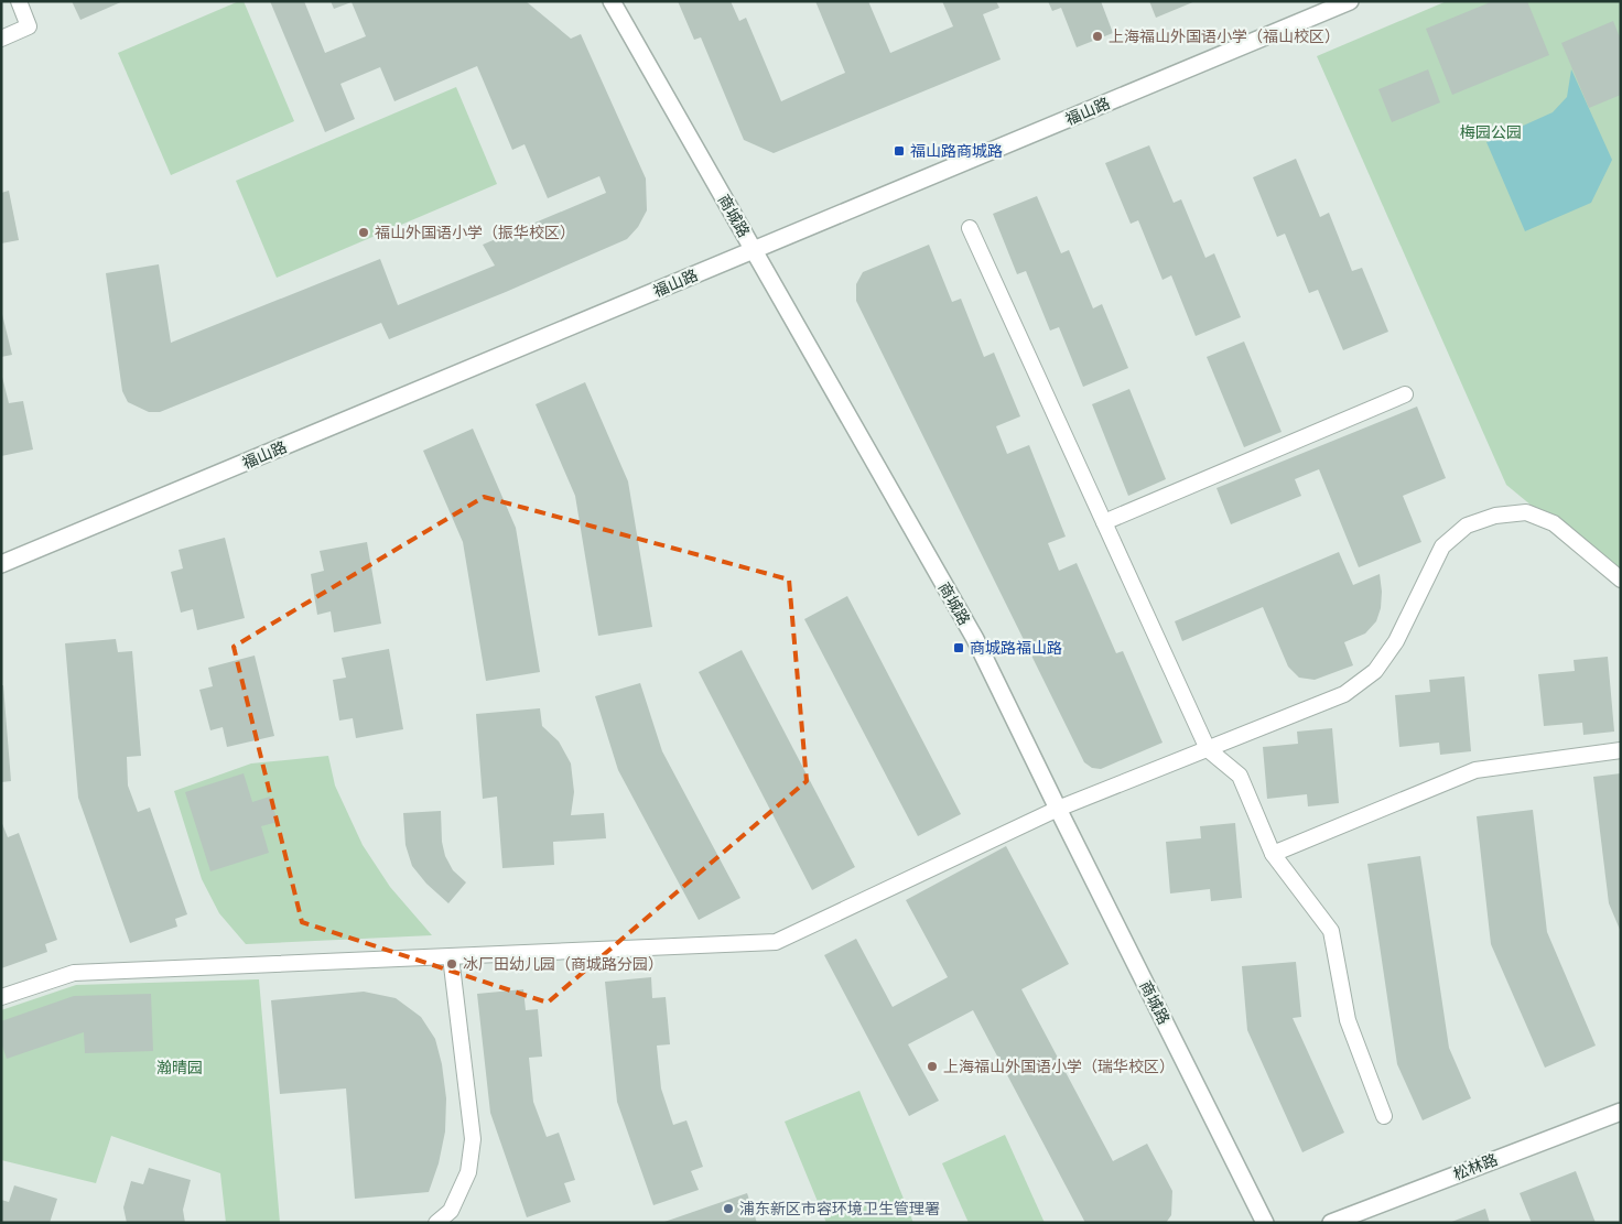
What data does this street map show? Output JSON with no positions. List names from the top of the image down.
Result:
{
  "streets": {
    "street": ["福山路", "商城路", "松林路"]
  },
  "crossings": [
    ["福山路", "商城路"]
  ],
  "parks": ["梅园公园", "瀚晴园"],
  "places": {
    "other": [
      "上海福山外国语小学（福山校区）",
      "福山外国语小学（振华校区）",
      "冰厂田幼儿园（商城路分园）",
      "上海福山外国语小学（瑞华校区）",
      "浦东新区市容环境卫生管理署"
    ],
    "transit": ["福山路商城路", "商城路福山路"]
  }
}
